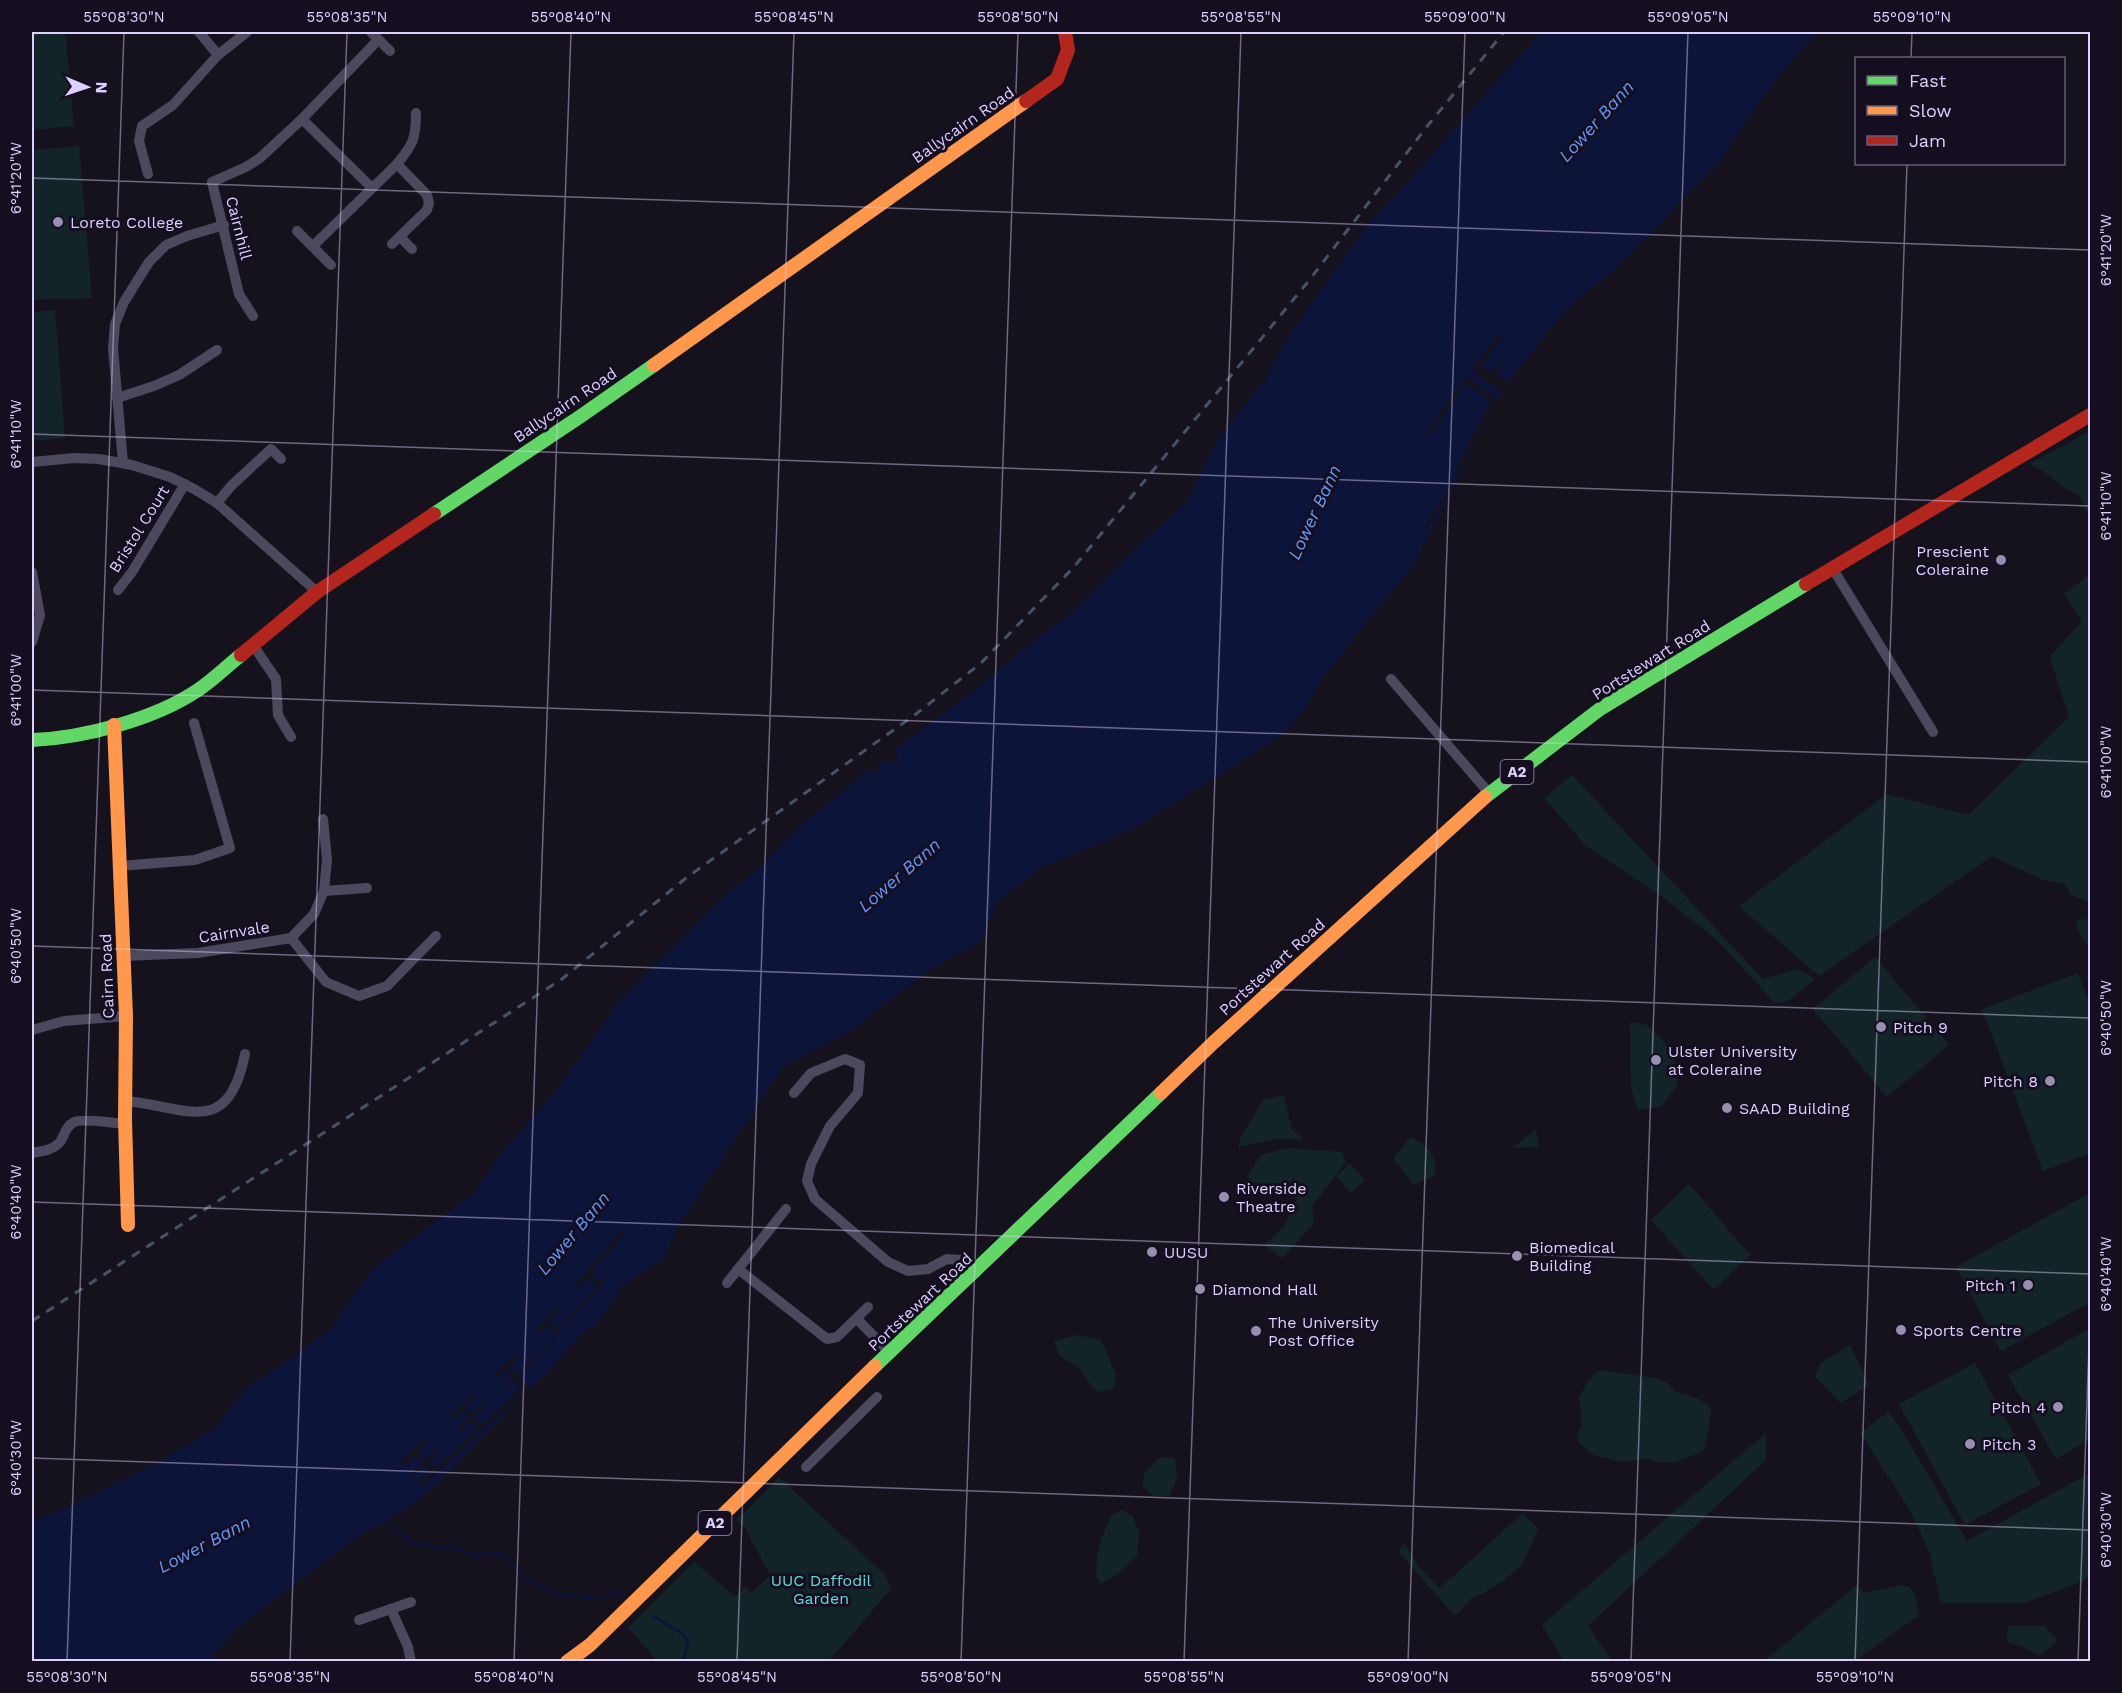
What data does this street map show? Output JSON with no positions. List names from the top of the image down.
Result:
{
  "streets": {
    "main road": [
      "Ballycairn Road",
      "Portstewart Road",
      "A2",
      "Cairn Road"
    ],
    "street": ["Cairnhill", "Bristol Court", "Cairnvale"]
  },
  "crossings": [
    ["Ballycairn Road", "Cairn Road"],
    ["Cairnvale", "Cairn Road"]
  ],
  "water": ["Lower Bann"],
  "parks": ["UUC Daffodil Garden"],
  "places": [
    "Loreto College",
    "Prescient Coleraine",
    "Pitch 9",
    "Ulster University at Coleraine",
    "Pitch 8",
    "SAAD Building",
    "Riverside Theatre",
    "UUSU",
    "Biomedical Building",
    "Pitch 1",
    "Diamond Hall",
    "Sports Centre",
    "The University Post Office",
    "Pitch 4",
    "Pitch 3"
  ],
  "legend": ["Fast", "Slow", "Jam"],
  "north": "right",
  "coordinates": [
    "55°08'30\"N",
    "55°08'35\"N",
    "55°08'40\"N",
    "55°08'45\"N",
    "55°08'50\"N",
    "55°08'55\"N",
    "55°09'00\"N",
    "55°09'05\"N",
    "55°09'10\"N",
    "6°41'20\"W",
    "6°41'10\"W",
    "6°41'00\"W",
    "6°40'50\"W",
    "6°40'40\"W",
    "6°40'30\"W"
  ]
}
